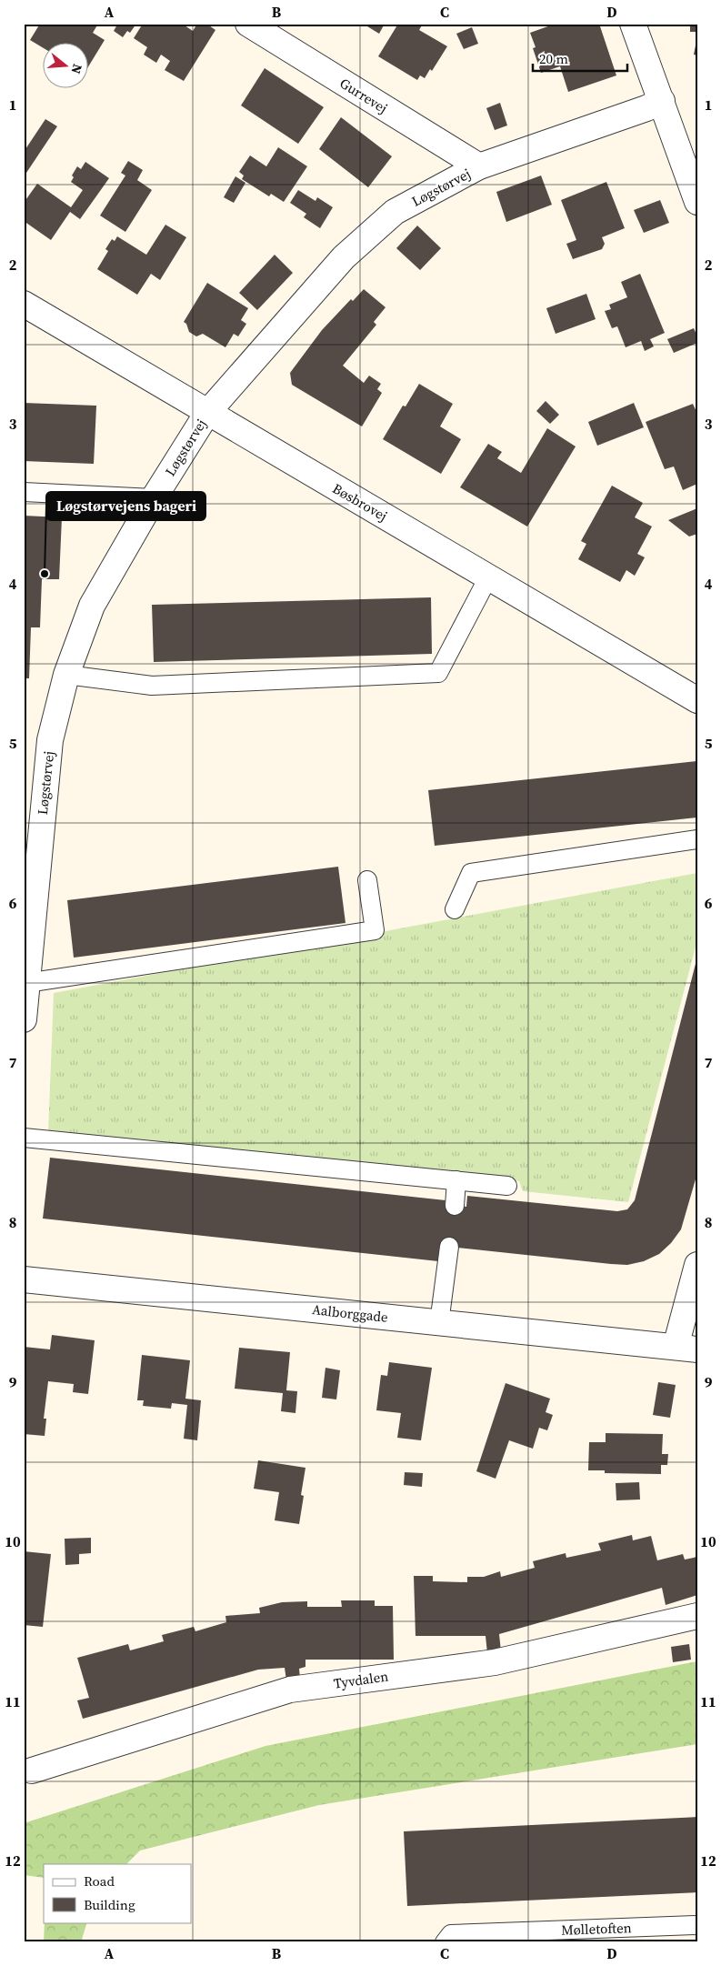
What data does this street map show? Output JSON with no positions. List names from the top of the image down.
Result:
{
  "streets": {
    "street": [
      "Gurrevej",
      "Løgstørvej",
      "Bøsbrovej",
      "Aalborggade",
      "Tyvdalen"
    ],
    "lane": ["Mølletoften"]
  },
  "crossings": [
    ["Gurrevej", "Løgstørvej"],
    ["Løgstørvej", "Bøsbrovej"]
  ],
  "places": ["Løgstørvejens bageri"],
  "legend": ["Road", "Building"],
  "scale_bar": "20 m",
  "north": "right",
  "grid": {
    "columns": [
      "A",
      "B",
      "C",
      "D"
    ],
    "rows": [
      "1",
      "2",
      "3",
      "4",
      "5",
      "6",
      "7",
      "8",
      "9",
      "10",
      "11",
      "12"
    ]
  }
}
